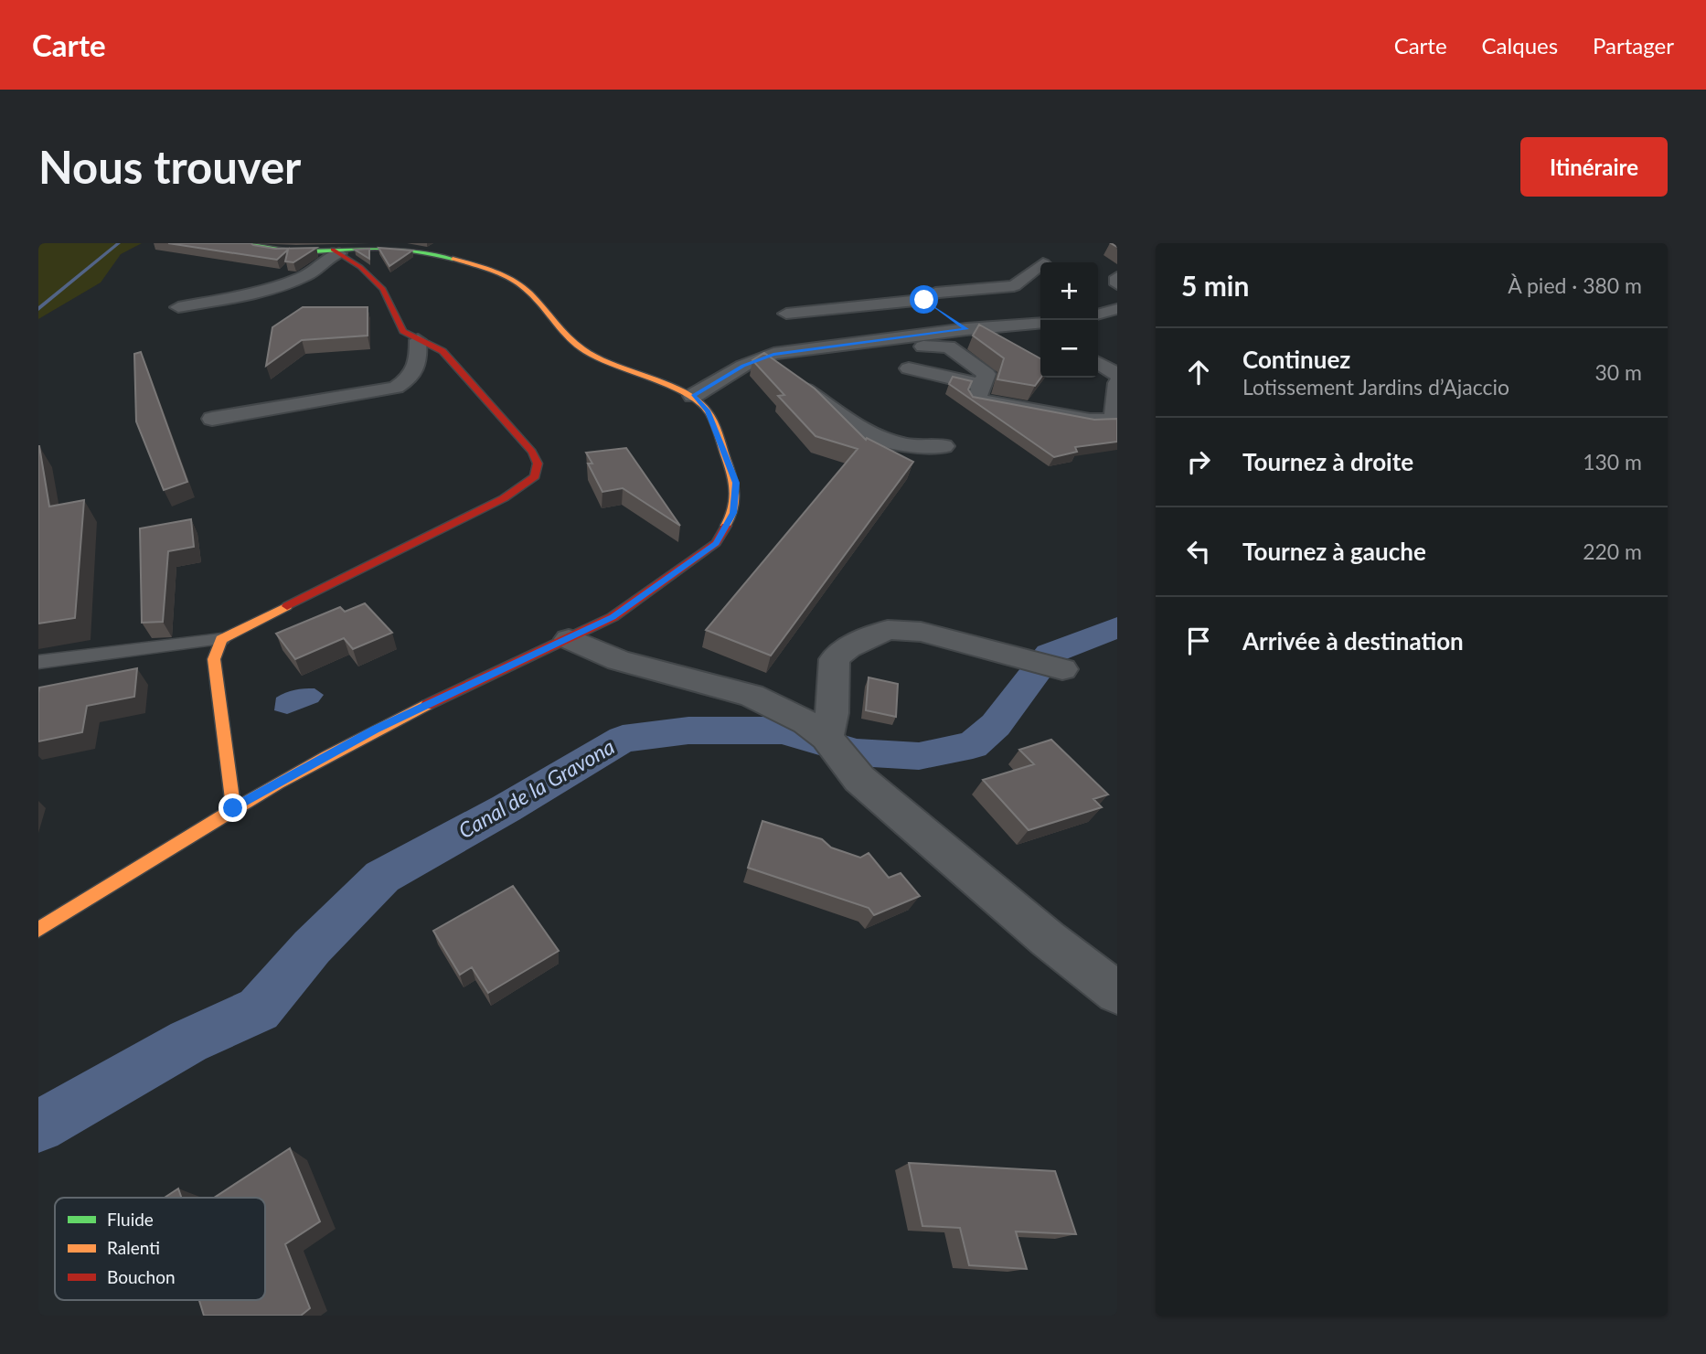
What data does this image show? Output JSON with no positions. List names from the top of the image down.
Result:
{
  "water": ["Canal de la Gravona"],
  "legend": ["Fluide", "Ralenti", "Bouchon"],
  "page": {
    "header": "Carte",
    "nav": ["Carte", "Calques", "Partager"],
    "buttons": "Itinéraire",
    "title": "Nous trouver",
    "heading": ["5 min", "À pied · 380 m"],
    "map_buttons": ["+", "−"],
    "list": [
      ["Continuez", "Lotissement Jardins d’Ajaccio", "30 m"],
      ["Tournez à droite", "130 m"],
      ["Tournez à gauche", "220 m"],
      "Arrivée à destination"
    ]
  }
}
